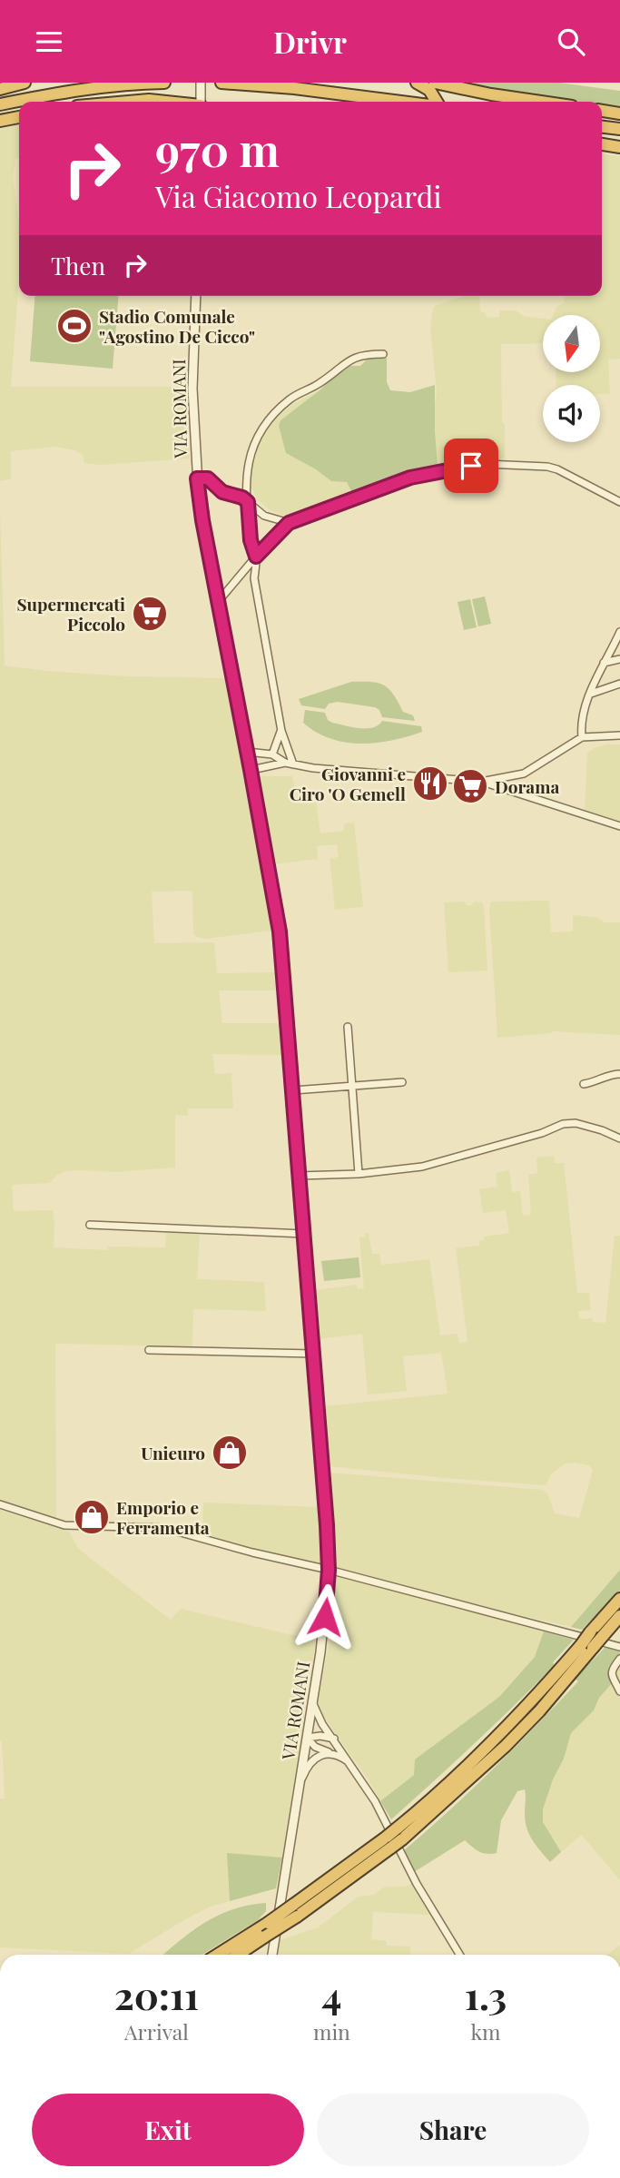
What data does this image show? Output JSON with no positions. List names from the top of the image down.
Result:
{
  "streets": {
    "street": ["VIA ROMANI"]
  },
  "places": {
    "sports": ["Stadio Comunale \"Agostino De Cicco\""],
    "supermarket": ["Supermercati Piccolo", "Dorama"],
    "restaurant": ["Giovanni e Ciro 'O Gemell"],
    "shop": ["Unieuro", "Emporio e Ferramenta"]
  },
  "north": "bottom",
  "page": {
    "header": "Drivr",
    "turn": ["970 m", "Via Giacomo Leopardi"],
    "then": "Then",
    "eta": [
      "20:11",
      "Arrival",
      "4",
      "min",
      "1.3",
      "km"
    ],
    "buttons": ["Exit", "Share"]
  }
}
